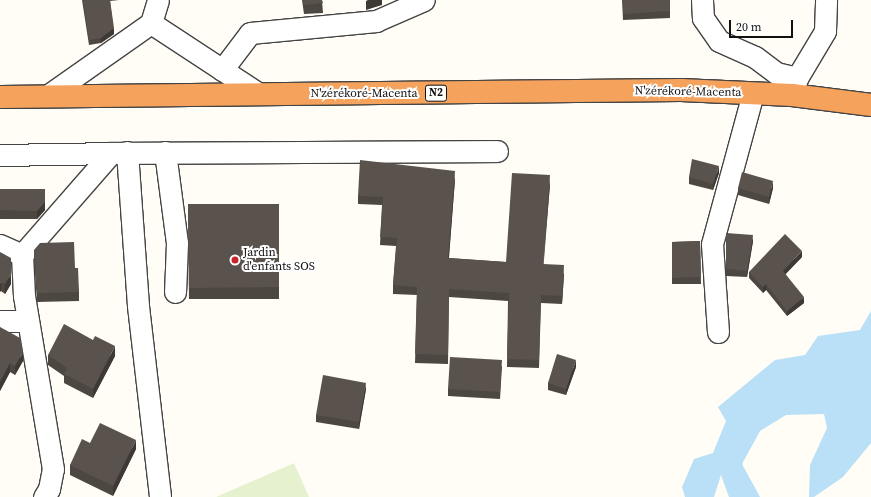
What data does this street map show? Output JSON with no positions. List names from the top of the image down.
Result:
{
  "streets": {
    "highway": ["N'zérékoré-Macenta", "N2"]
  },
  "places": ["Jardin d'enfants SOS"],
  "scale_bar": "20 m"
}
